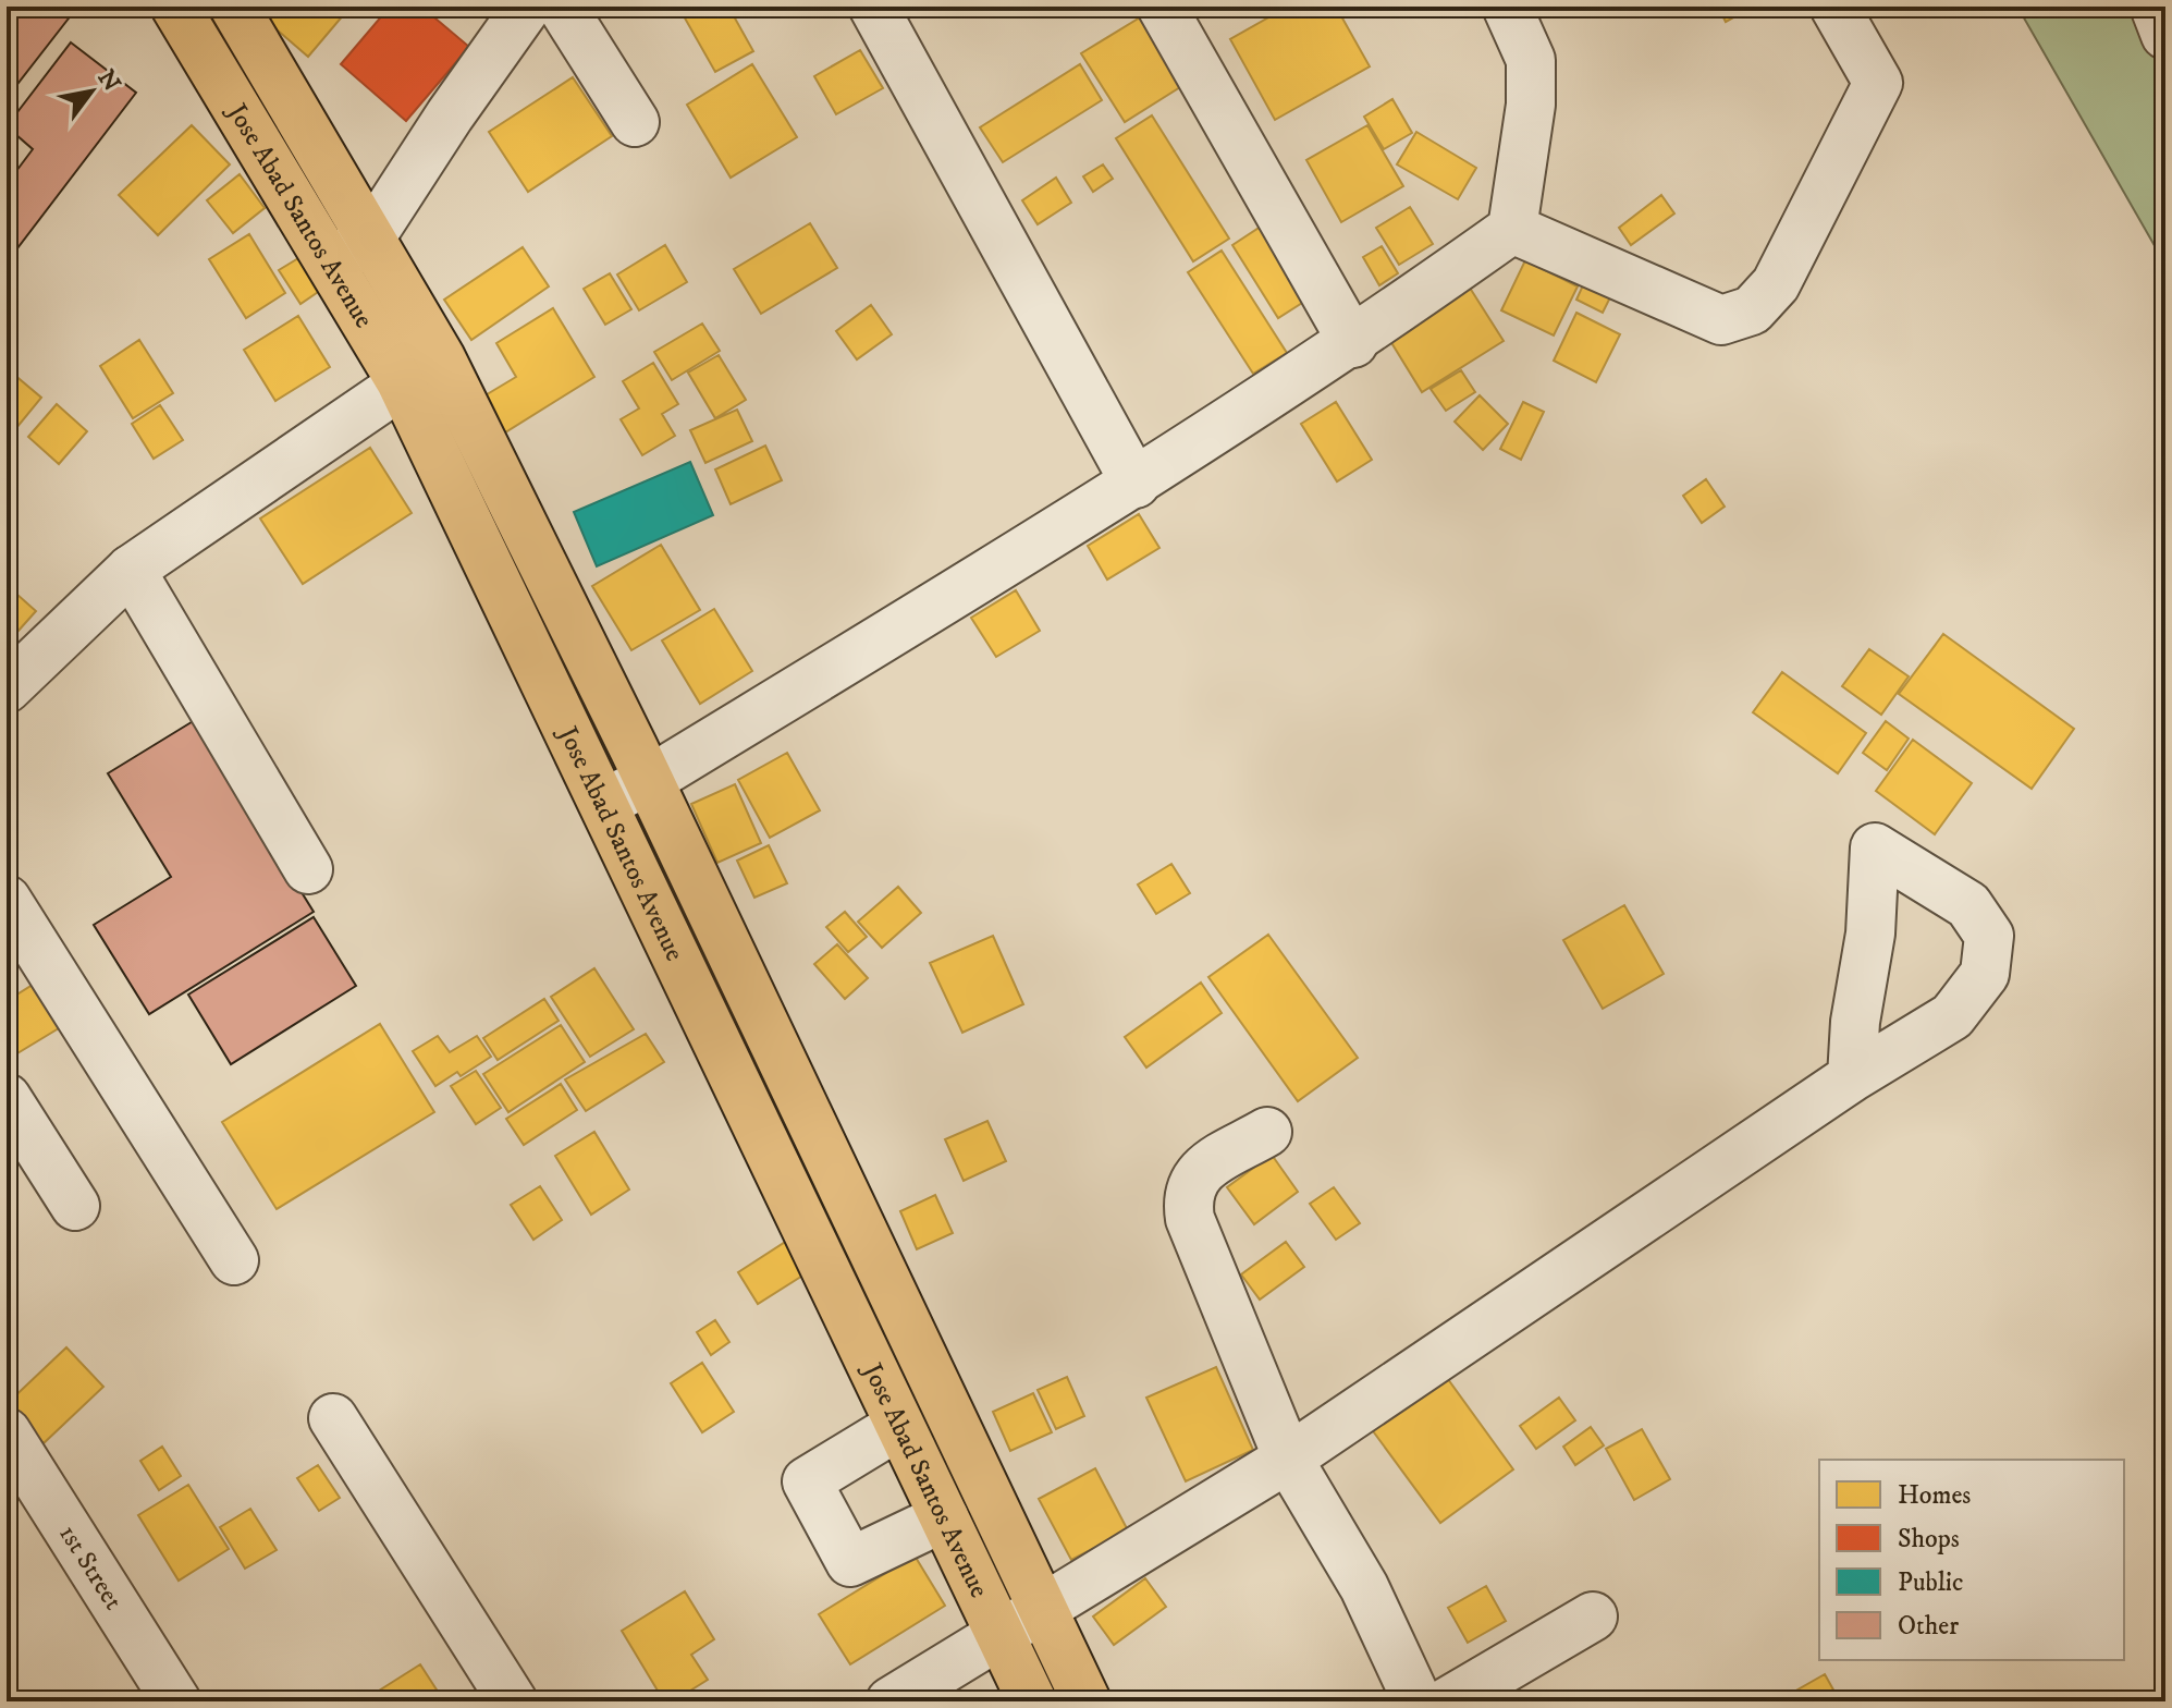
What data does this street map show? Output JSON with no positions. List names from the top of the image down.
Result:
{
  "streets": {
    "main road": ["Jose Abad Santos Avenue"],
    "street": ["1st Street"]
  },
  "legend": [
    "Homes",
    "Shops",
    "Public",
    "Other"
  ],
  "north": "top right"
}
